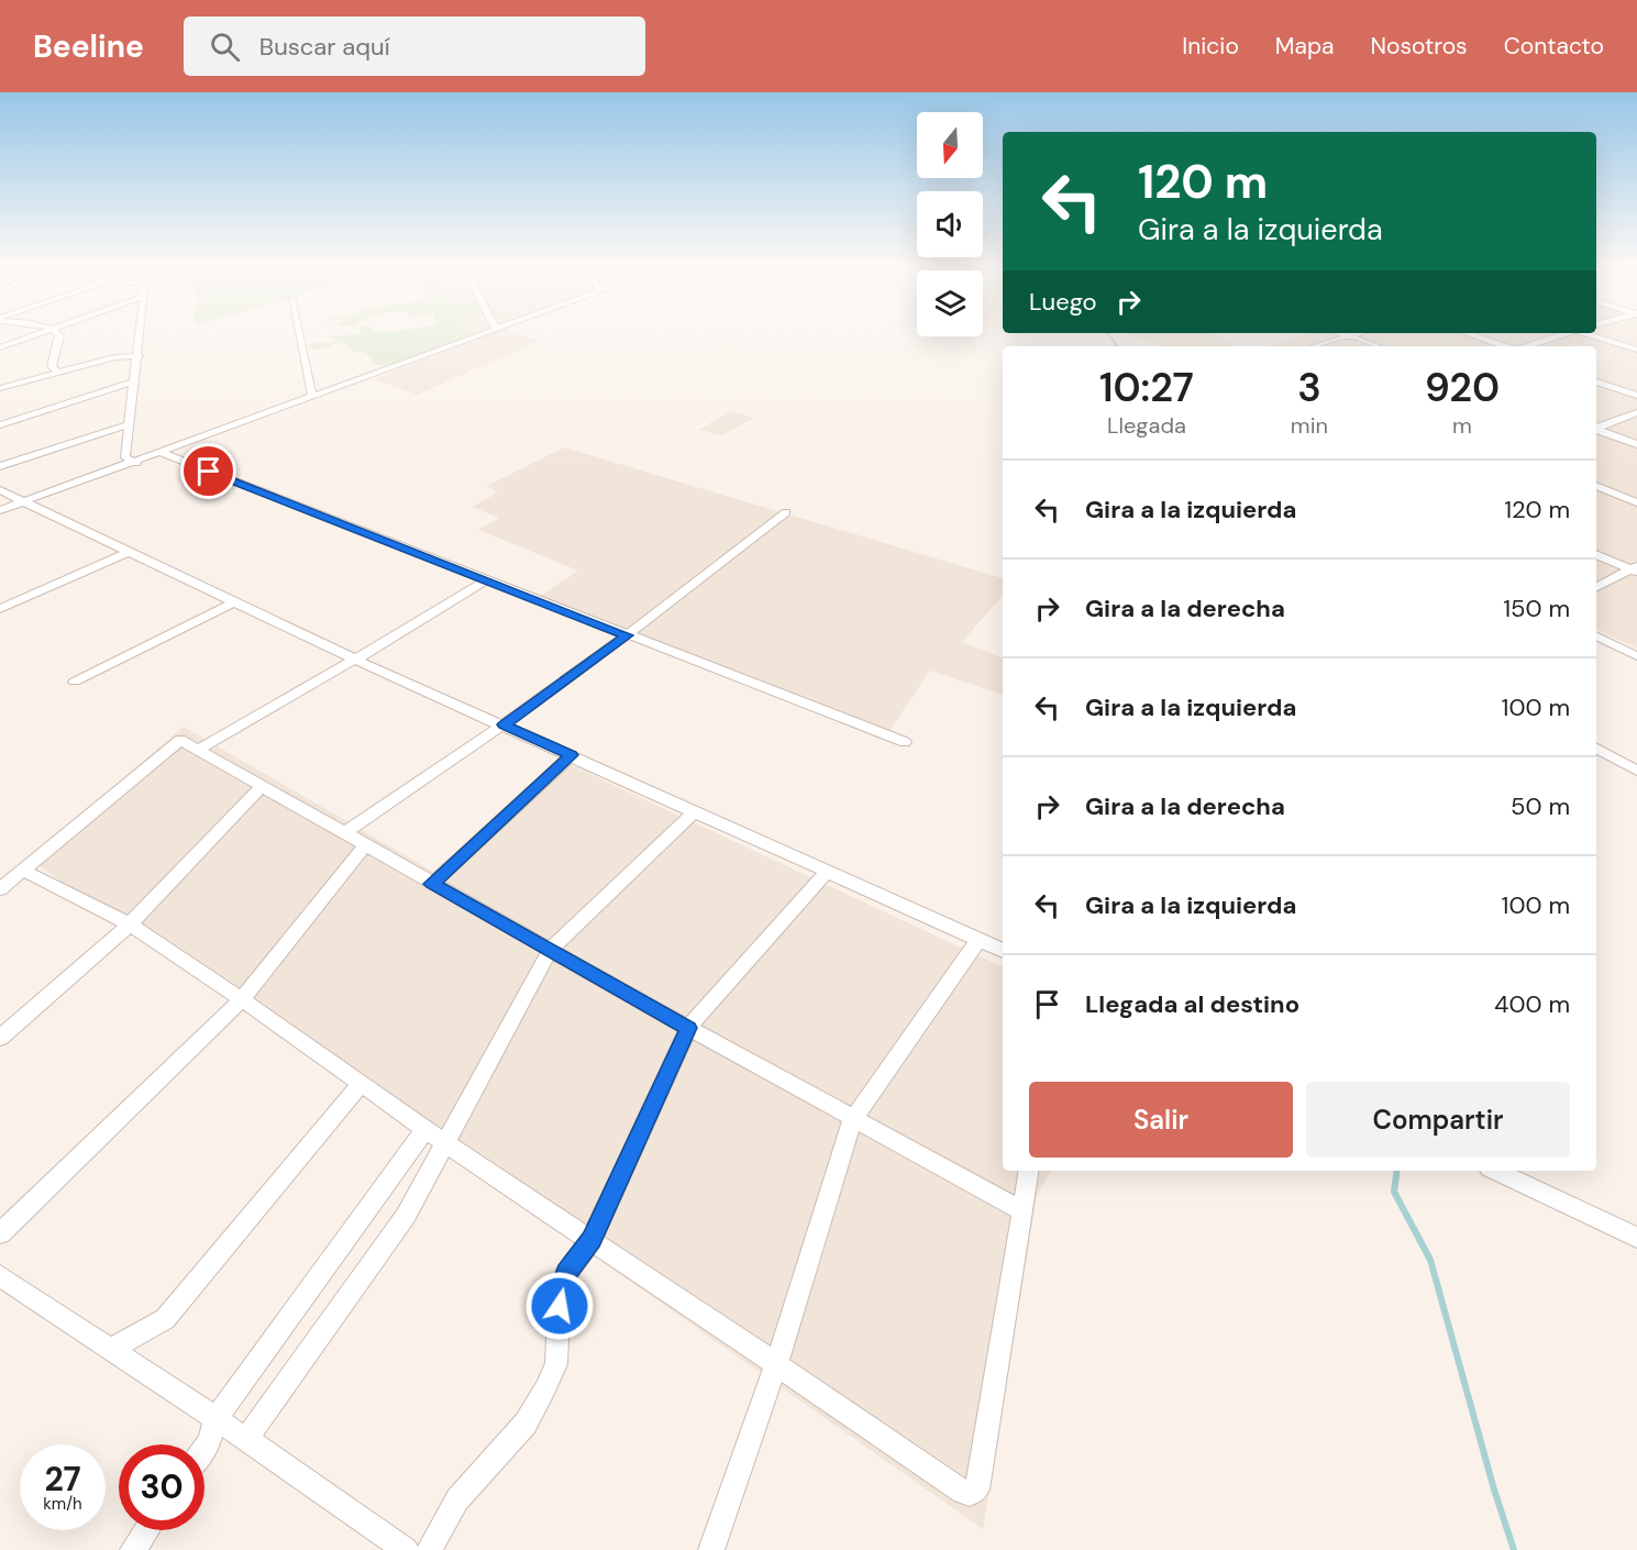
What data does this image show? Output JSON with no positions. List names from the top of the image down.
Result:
{
  "north": "bottom",
  "page": {
    "header": "Beeline",
    "search": "Buscar aquí",
    "nav": [
      "Inicio",
      "Mapa",
      "Nosotros",
      "Contacto"
    ],
    "turn": ["120 m", "Gira a la izquierda"],
    "then": "Luego",
    "eta": [
      "10:27",
      "Llegada",
      "3",
      "min",
      "920",
      "m"
    ],
    "list": [
      {
        "name": "Gira a la izquierda",
        "value": "120 m"
      },
      {
        "name": "Gira a la derecha",
        "value": "150 m"
      },
      {
        "name": "Gira a la izquierda",
        "value": "100 m"
      },
      {
        "name": "Gira a la derecha",
        "value": "50 m"
      },
      {
        "name": "Gira a la izquierda",
        "value": "100 m"
      },
      {
        "name": "Llegada al destino",
        "value": "400 m"
      }
    ],
    "buttons": ["Salir", "Compartir"],
    "speed": "27 km/h",
    "limit": "30"
  }
}
